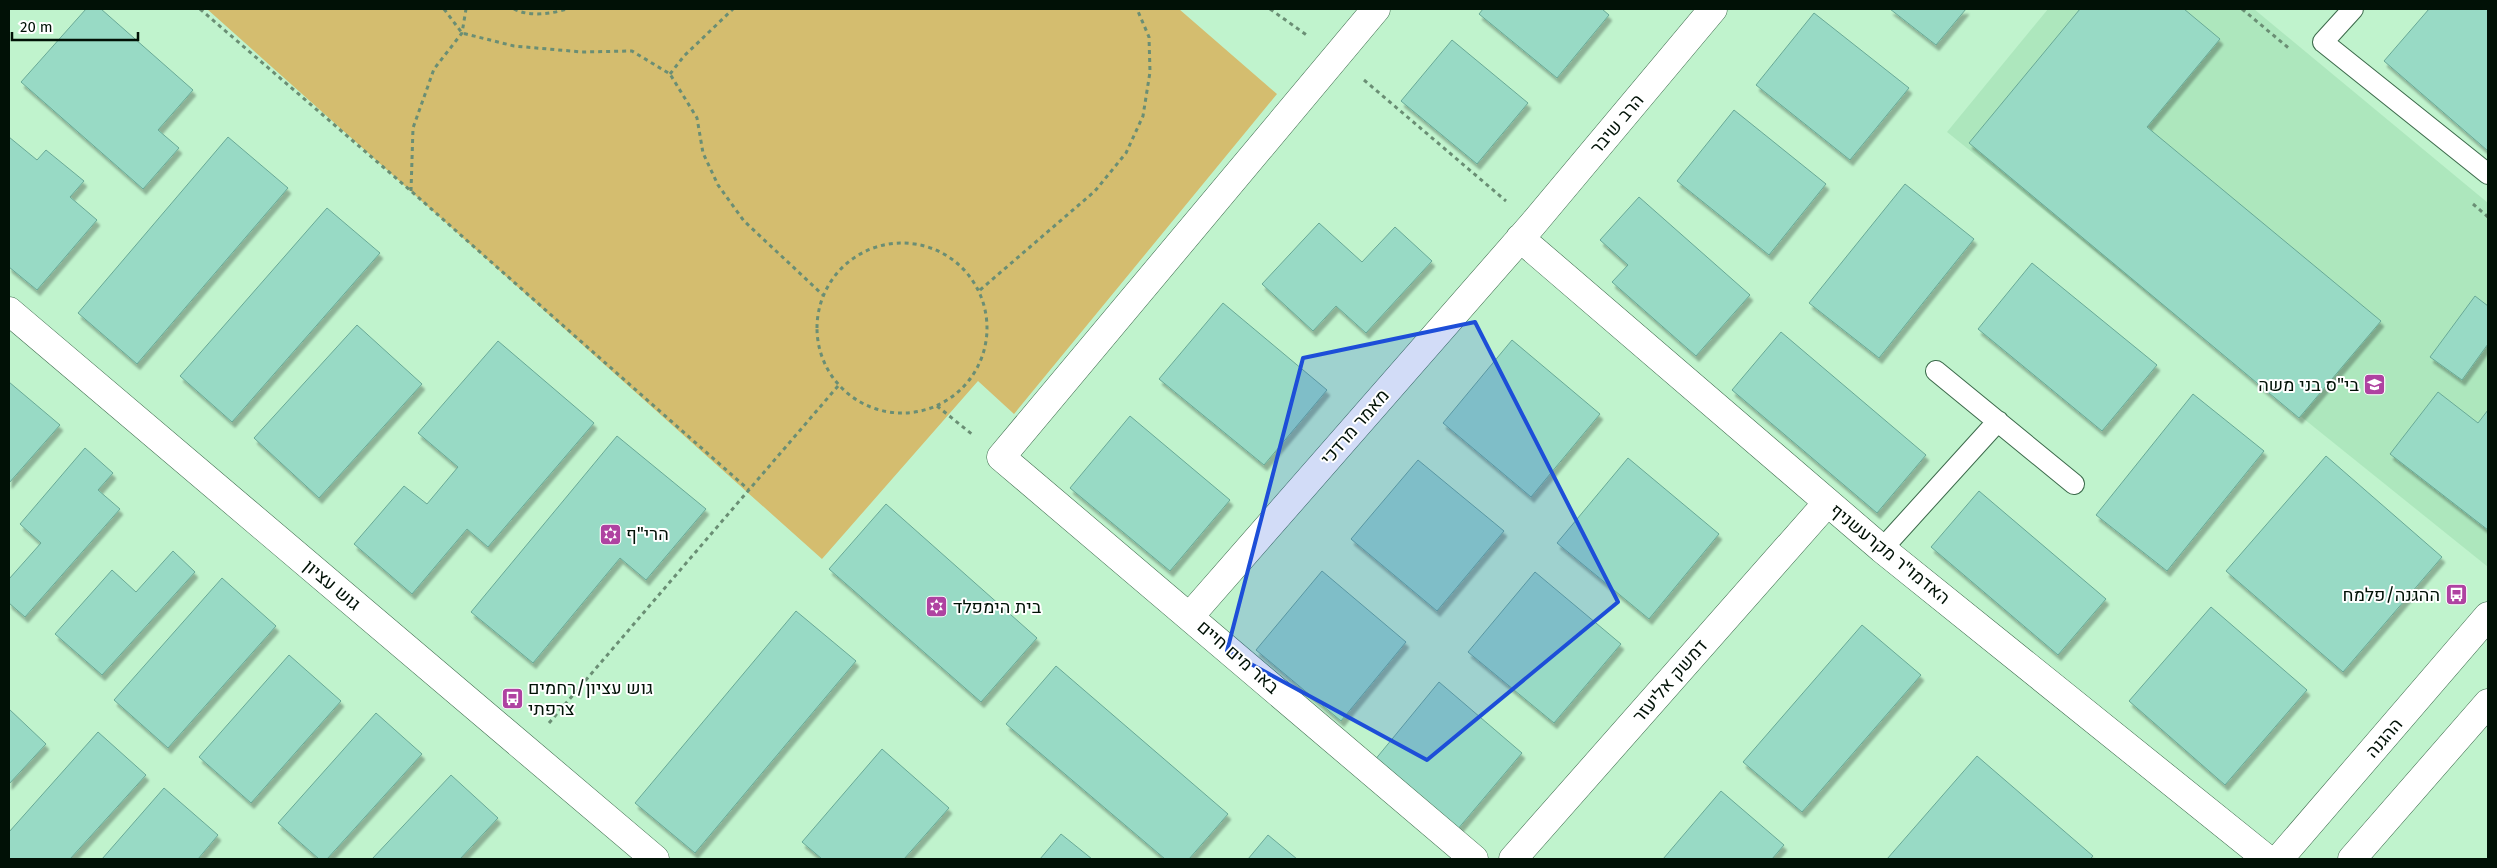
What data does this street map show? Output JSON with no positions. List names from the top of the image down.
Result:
{
  "streets": {
    "street": [
      "הרב שיבר",
      "מאמר מרדכי",
      "האדמו\"ר מקרעשניף",
      "גוש עציון",
      "באר מים חיים",
      "דמשק אליעזר",
      "ההגנה"
    ]
  },
  "crossings": [
    ["הרב שיבר", "מאמר מרדכי"],
    ["הרב שיבר", "האדמו\"ר מקרעשניף"],
    ["מאמר מרדכי", "האדמו\"ר מקרעשניף"],
    ["מאמר מרדכי", "באר מים חיים"],
    ["האדמו\"ר מקרעשניף", "דמשק אליעזר"]
  ],
  "places": {
    "school or university": ["בי\"ס בני משה"],
    "synagogue": ["הרי\"ף", "בית הימפלד"],
    "bus stop": ["ההגנה/פלמח", "גוש עציון/רחמים צרפתי"]
  },
  "scale_bar": "20 m"
}
